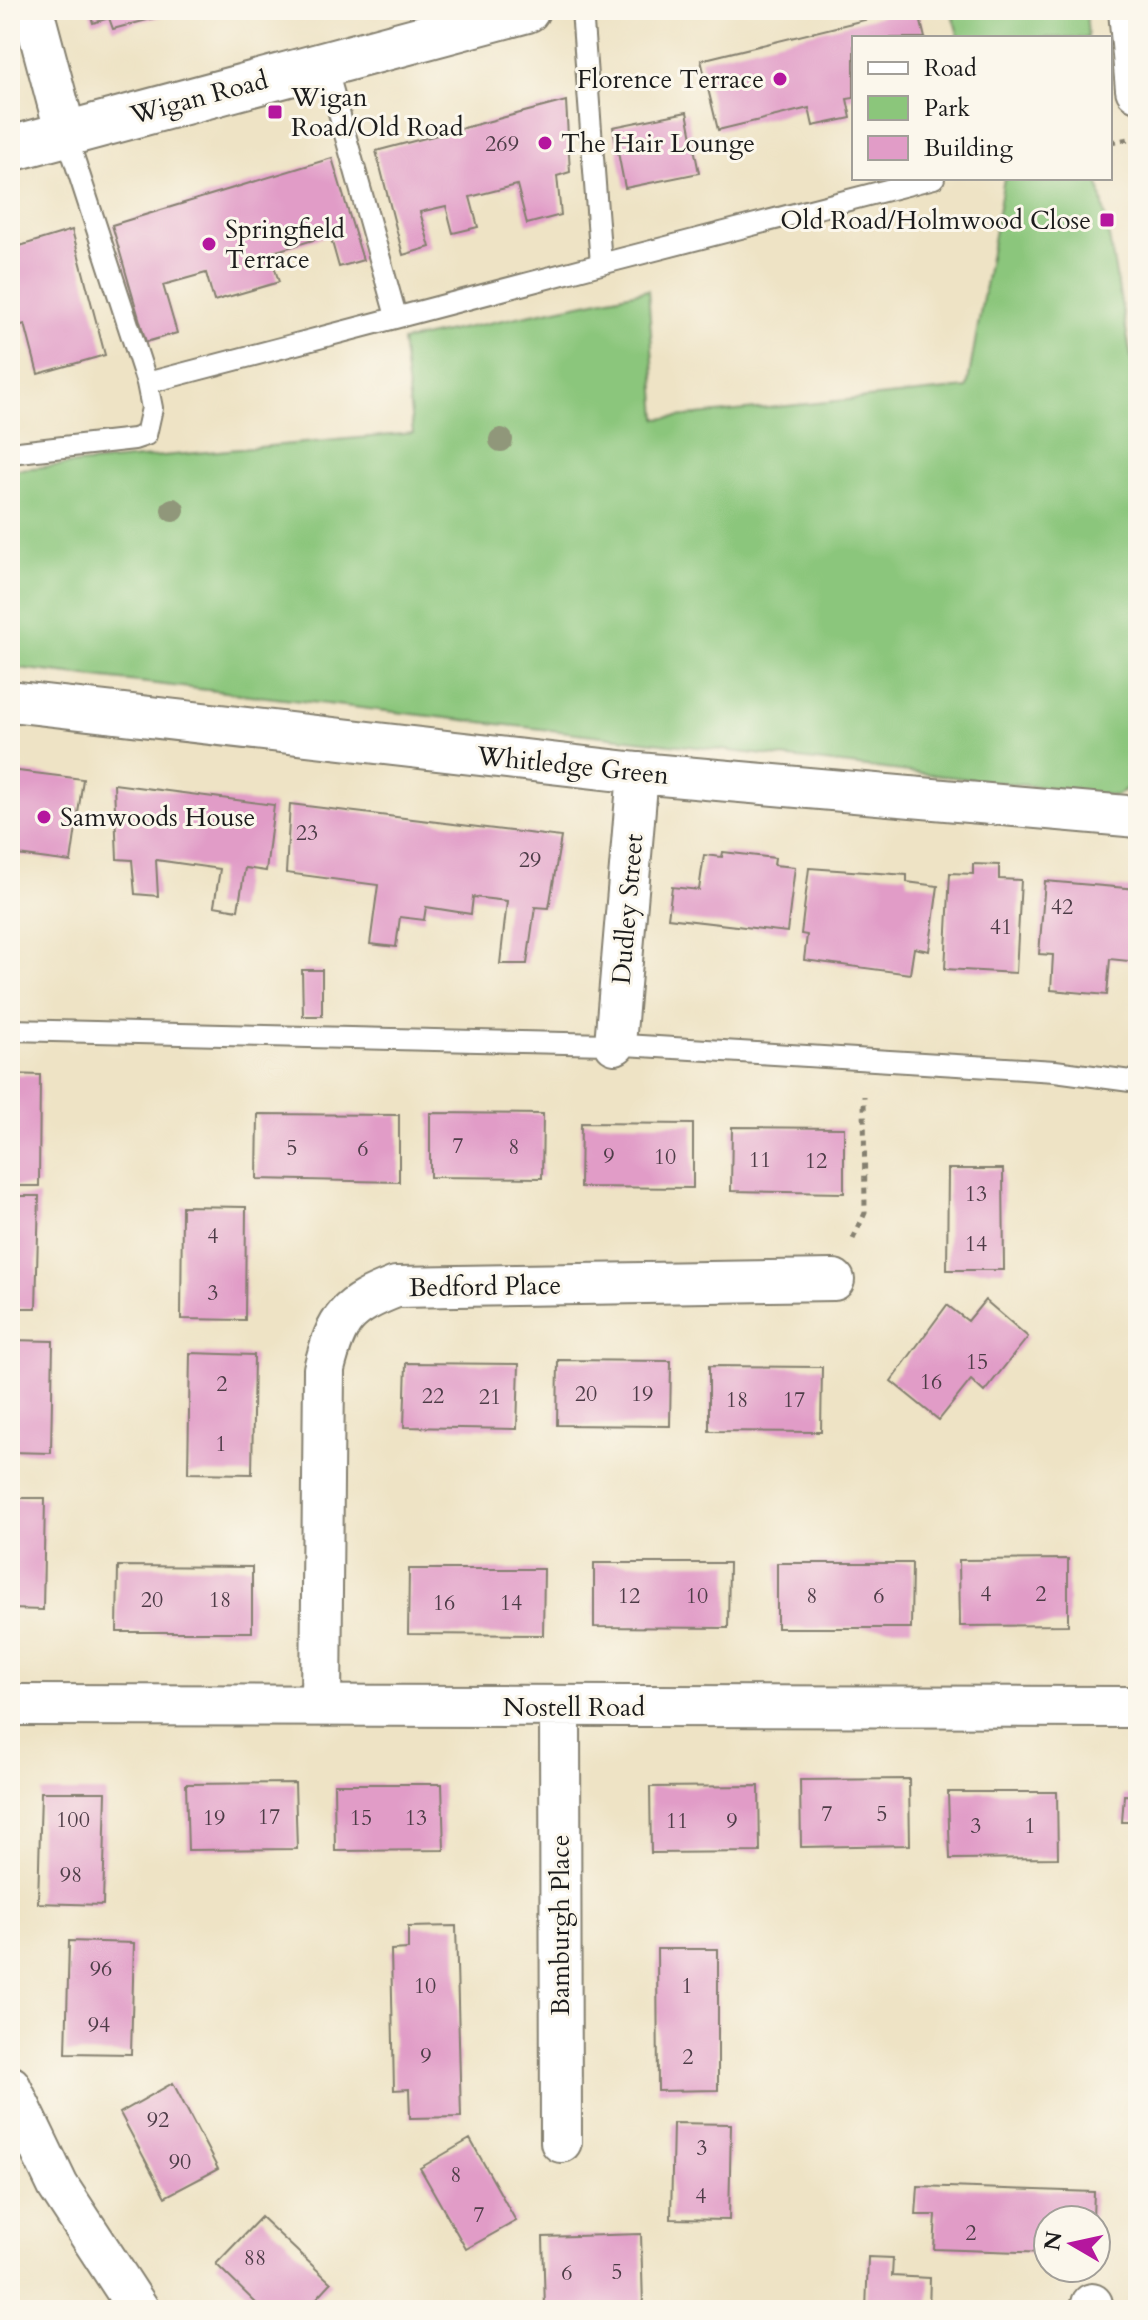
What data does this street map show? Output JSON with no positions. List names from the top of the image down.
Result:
{
  "streets": {
    "main road": ["Wigan Road"],
    "street": [
      "Whitledge Green",
      "Dudley Street",
      "Bedford Place",
      "Nostell Road",
      "Bamburgh Place"
    ]
  },
  "crossings": [
    ["Whitledge Green", "Dudley Street"],
    ["Bedford Place", "Nostell Road"],
    ["Nostell Road", "Bamburgh Place"]
  ],
  "places": {
    "other": [
      "Florence Terrace",
      "The Hair Lounge",
      "Springfield Terrace",
      "Samwoods House"
    ],
    "transit": ["Wigan Road/Old Road", "Old Road/Holmwood Close"]
  },
  "house_numbers": [
    "269",
    "23",
    "29",
    "42",
    "41",
    "7",
    "8",
    "5",
    "6",
    "9",
    "10",
    "11",
    "12",
    "13",
    "4",
    "14",
    "3",
    "15",
    "16",
    "2",
    "20",
    "19",
    "22",
    "21",
    "18",
    "17",
    "1",
    "4",
    "2",
    "12",
    "10",
    "8",
    "6",
    "20",
    "18",
    "16",
    "14",
    "7",
    "5",
    "17",
    "19",
    "15",
    "13",
    "100",
    "11",
    "9",
    "3",
    "1",
    "98",
    "96",
    "10",
    "1",
    "94",
    "9",
    "2",
    "92",
    "3",
    "90",
    "8",
    "4",
    "7",
    "2",
    "88",
    "5",
    "6"
  ],
  "legend": ["Road", "Park", "Building"],
  "north": "left"
}
